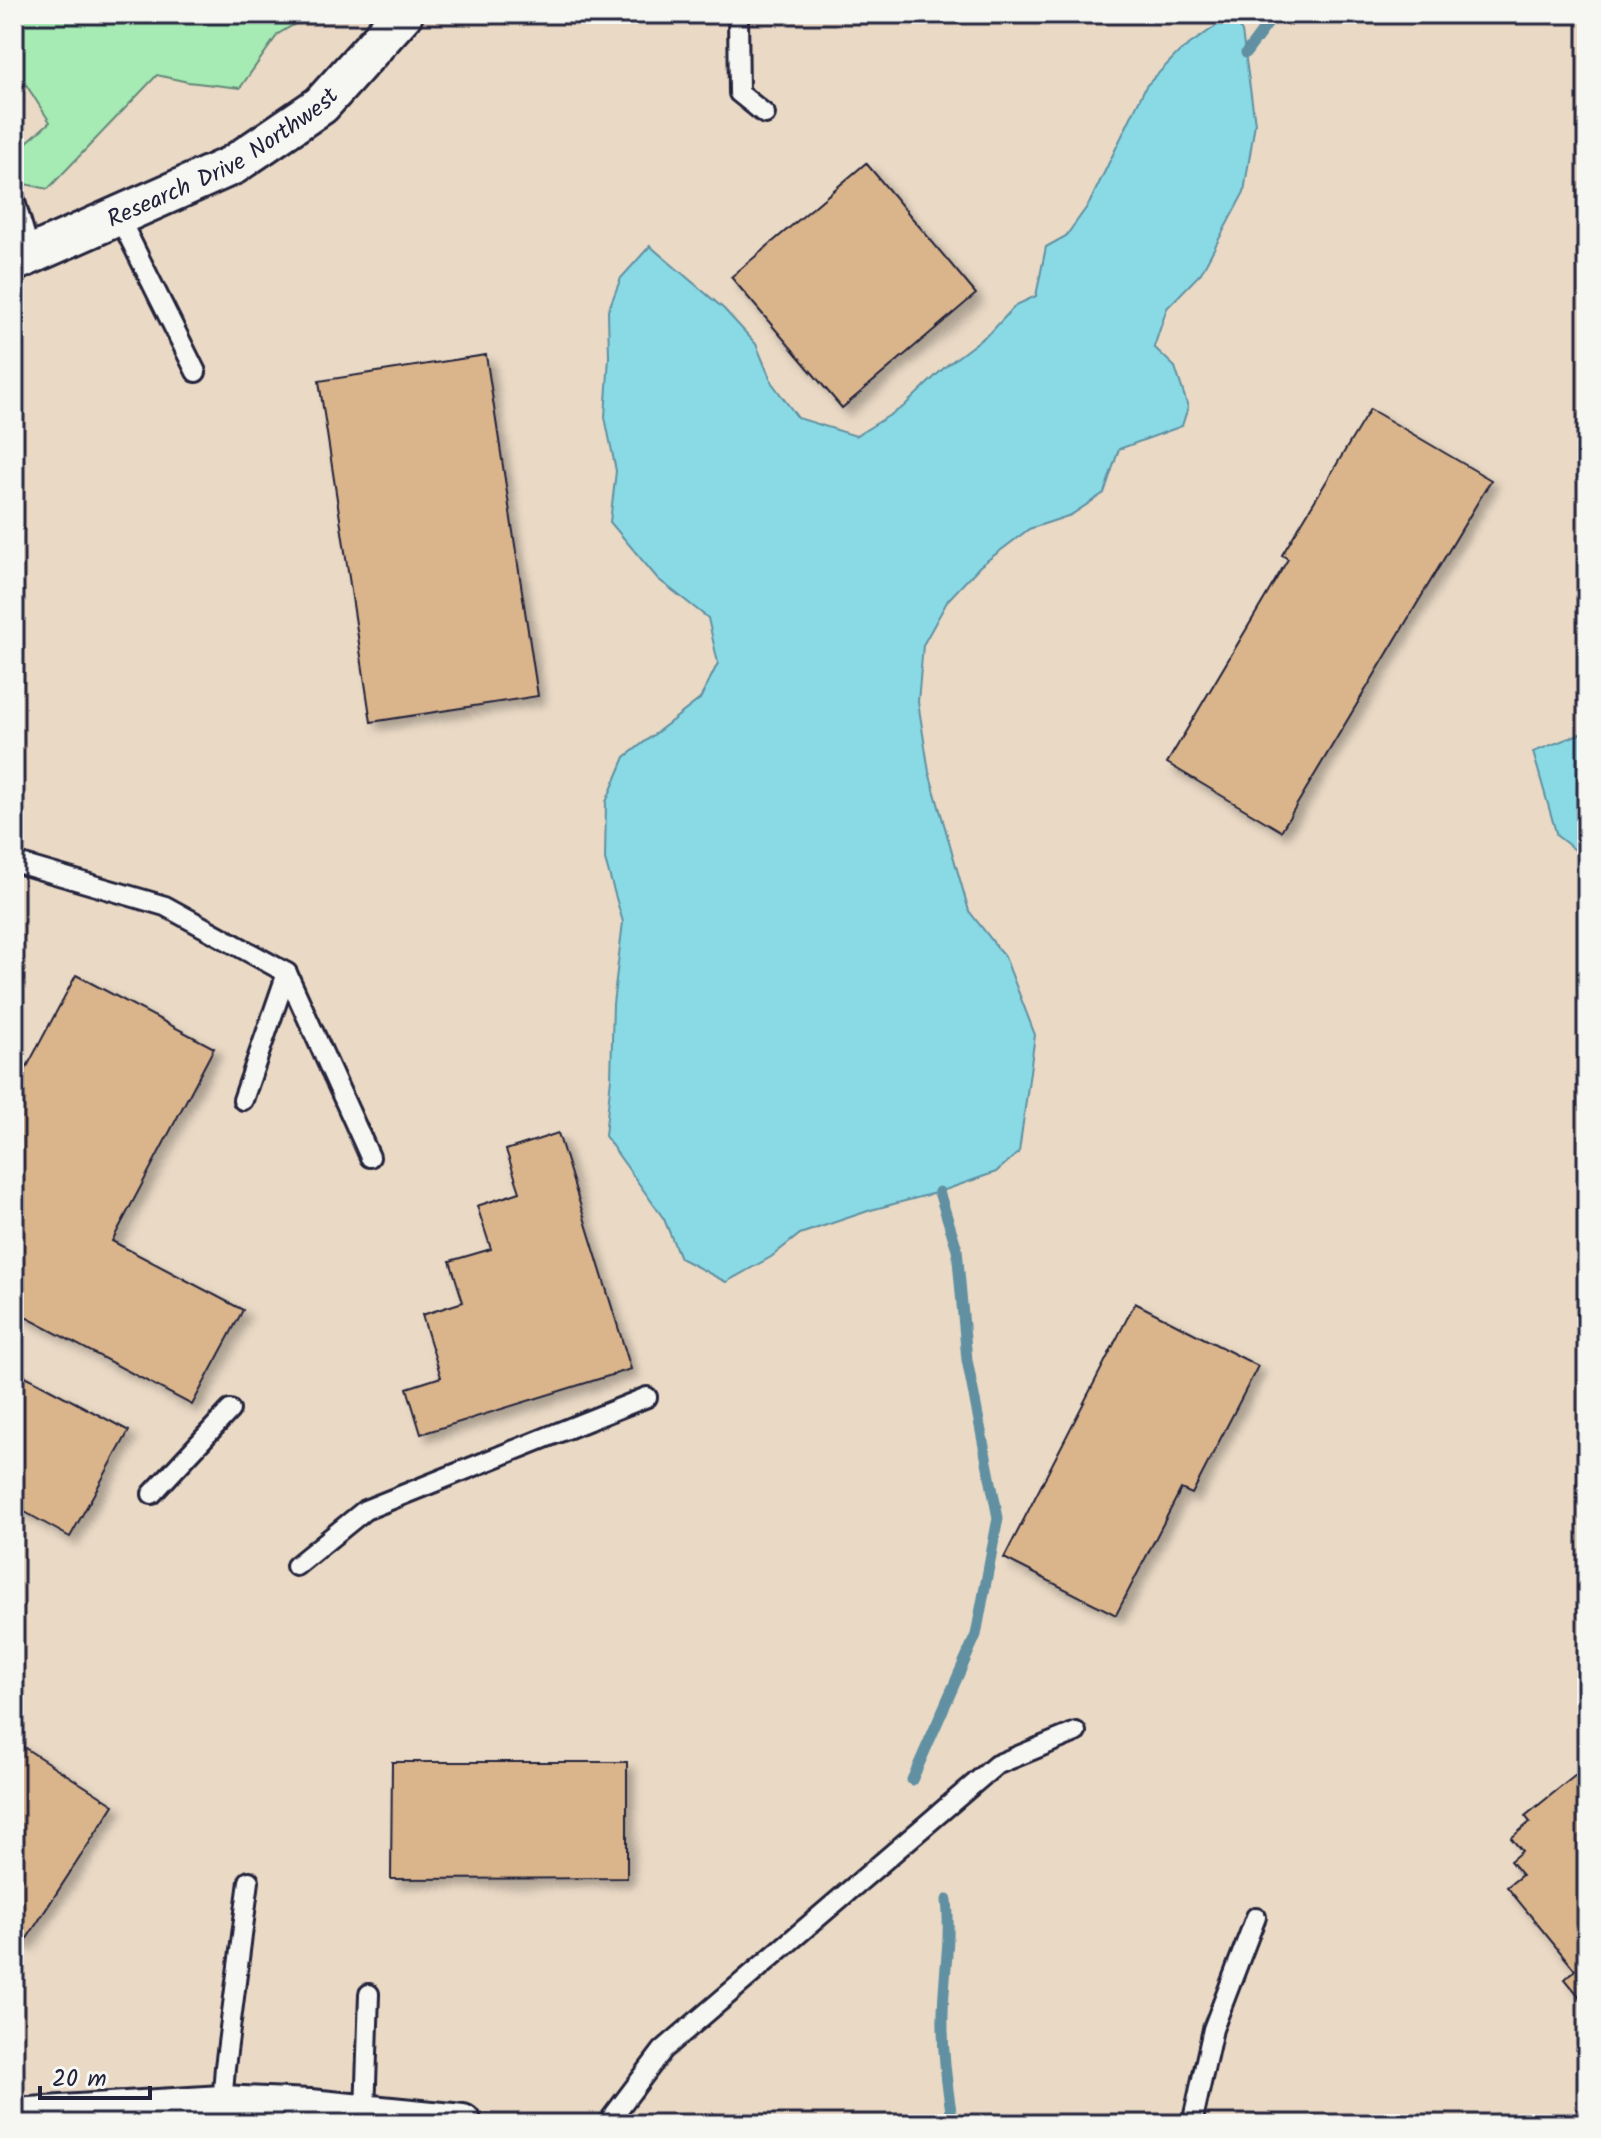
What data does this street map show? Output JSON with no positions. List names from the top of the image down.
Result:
{
  "streets": {
    "street": ["Research Drive Northwest"]
  },
  "scale_bar": "20 m"
}
